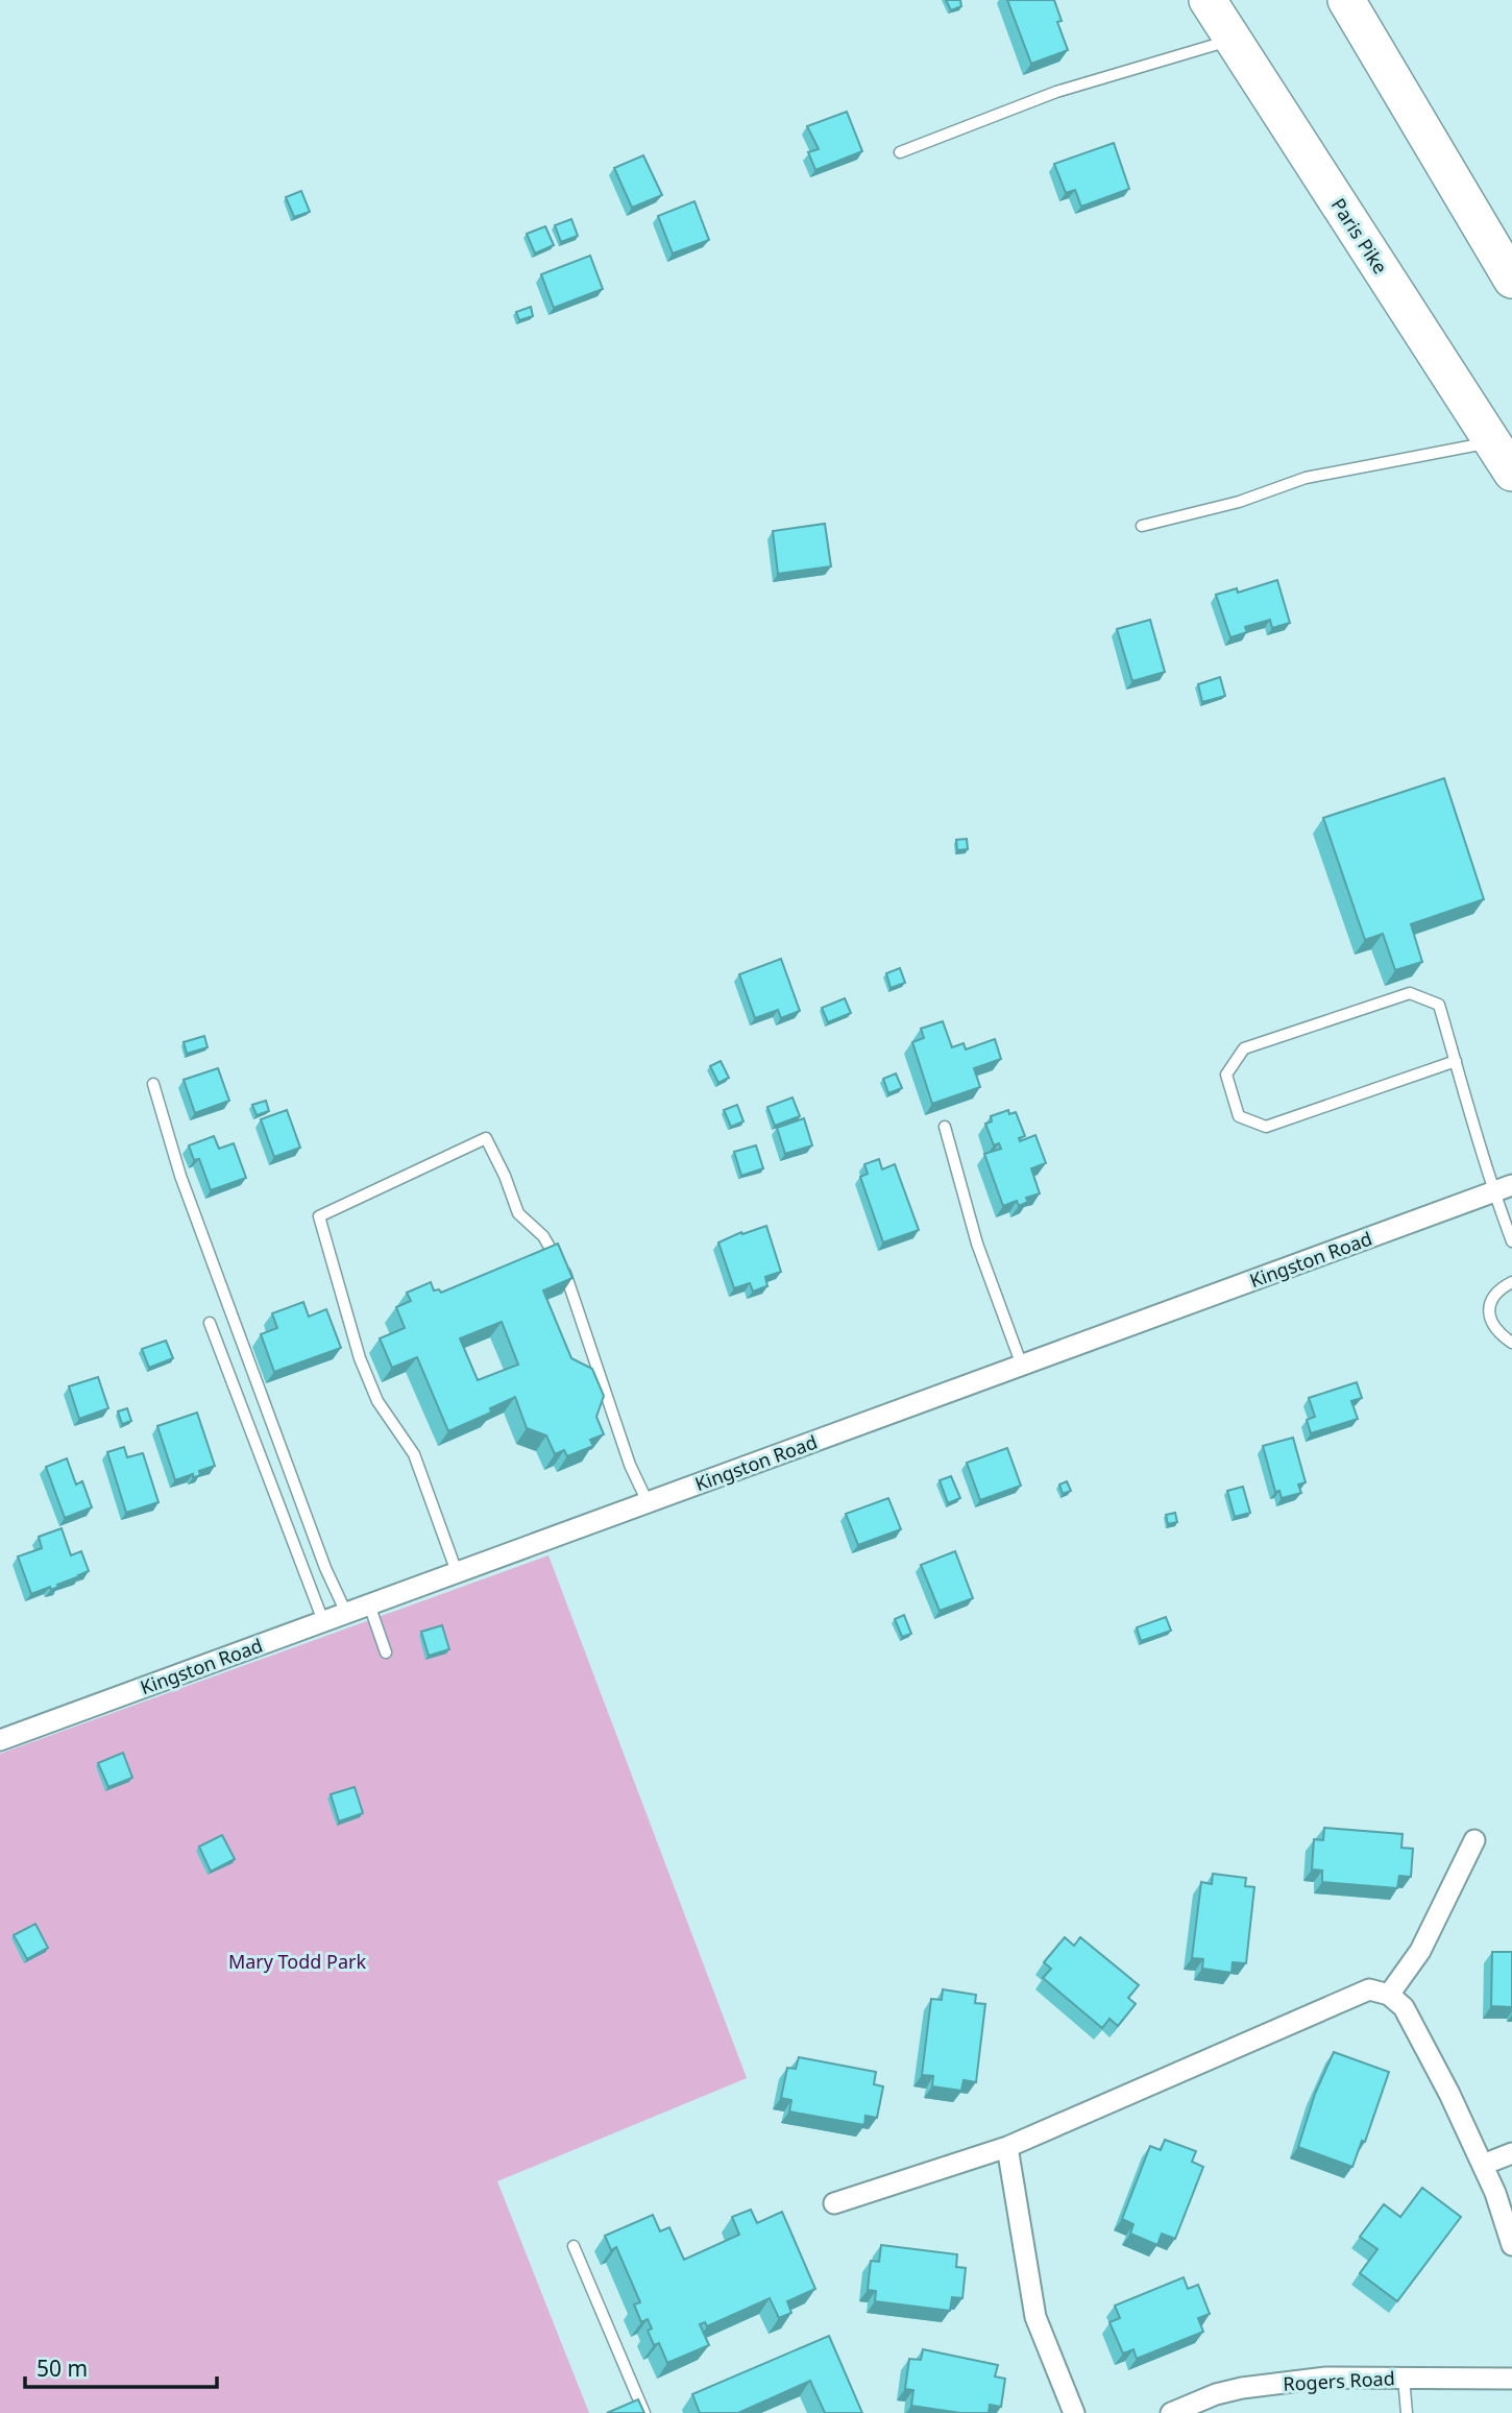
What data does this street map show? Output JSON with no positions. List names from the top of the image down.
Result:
{
  "streets": {
    "highway": ["Paris Pike"],
    "street": ["Kingston Road", "Rogers Road"]
  },
  "parks": ["Mary Todd Park"],
  "scale_bar": "50 m"
}
